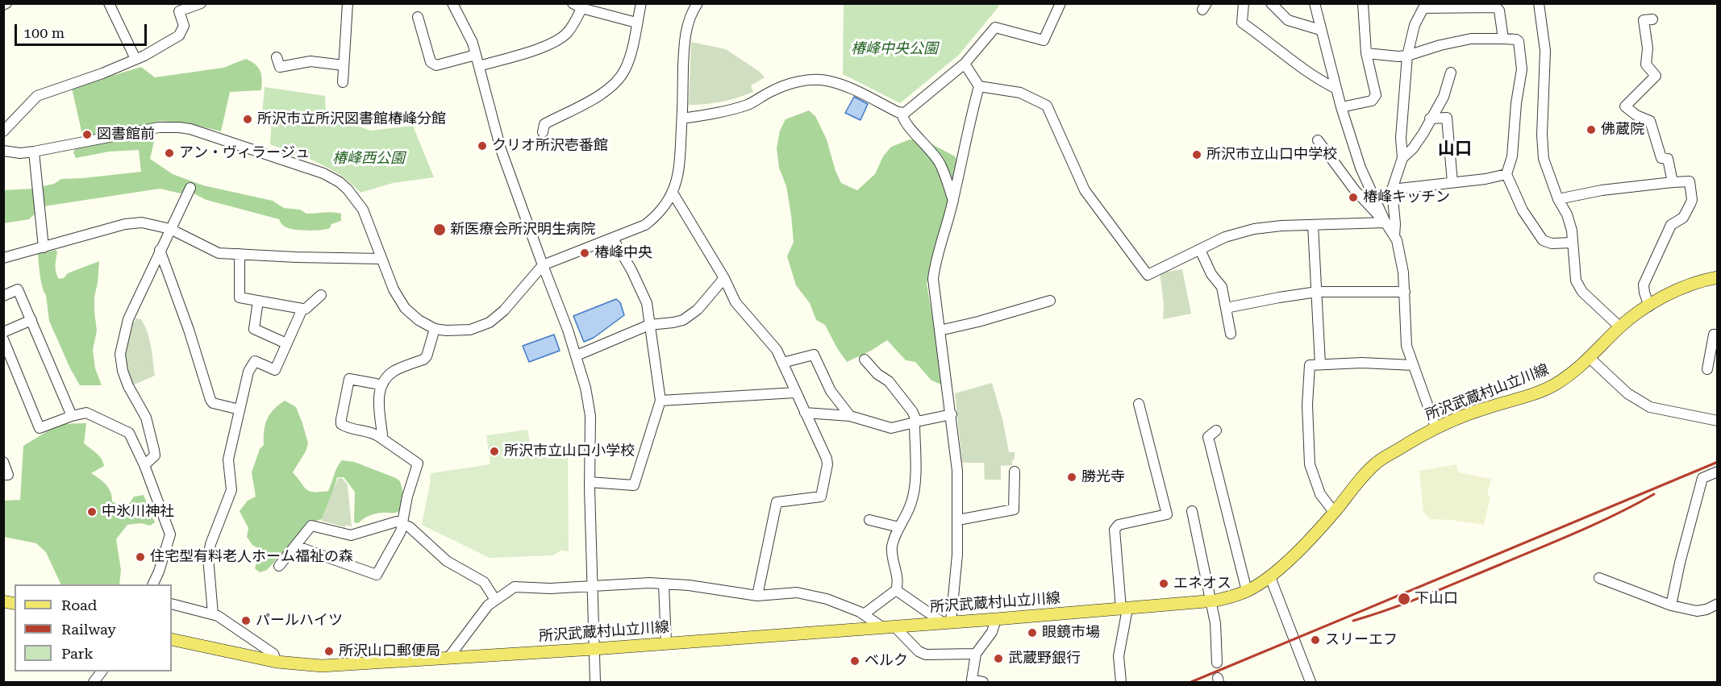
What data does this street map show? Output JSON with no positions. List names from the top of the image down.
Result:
{
  "streets": {
    "main road": ["所沢武蔵村山立川線"]
  },
  "districts": ["山口"],
  "parks": ["椿峰中央公園", "椿峰西公園"],
  "places": [
    "所沢市立所沢図書館椿峰分館",
    "佛蔵院",
    "図書館前",
    "クリオ所沢壱番館",
    "アン・ヴィラージュ",
    "所沢市立山口中学校",
    "椿峰キッチン",
    "新医療会所沢明生病院",
    "椿峰中央",
    "所沢市立山口小学校",
    "勝光寺",
    "中氷川神社",
    "住宅型有料老人ホーム福祉の森",
    "エネオス",
    "下山口",
    "パールハイツ",
    "眼鏡市場",
    "スリーエフ",
    "所沢山口郵便局",
    "武蔵野銀行",
    "ベルク"
  ],
  "legend": ["Road", "Railway", "Park"],
  "scale_bar": "100 m"
}
